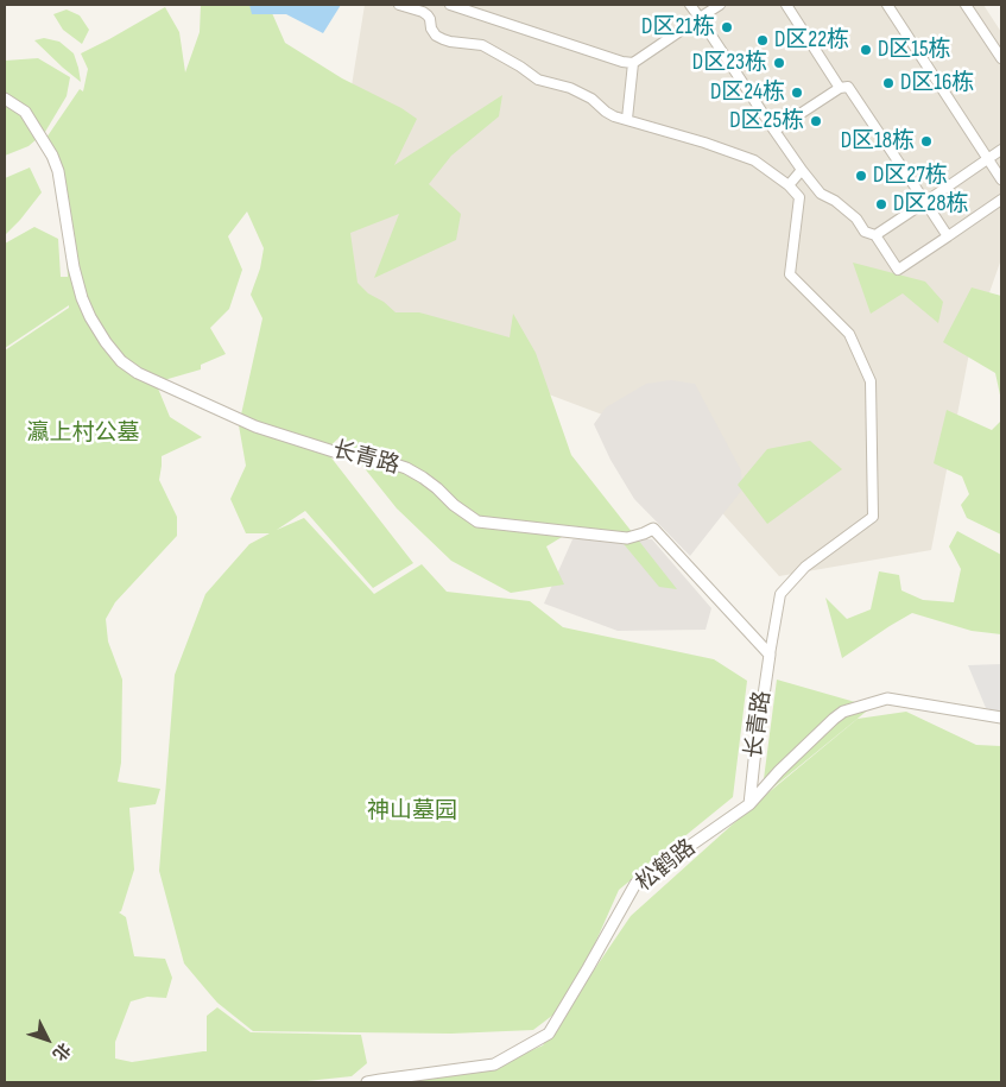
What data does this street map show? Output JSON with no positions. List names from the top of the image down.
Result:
{
  "streets": {
    "street": ["长青路", "松鹤路"]
  },
  "crossings": [
    ["长青路", "松鹤路"]
  ],
  "parks": ["瀛上村公墓", "神山墓园"],
  "places": [
    "D区21栋",
    "D区22栋",
    "D区15栋",
    "D区23栋",
    "D区16栋",
    "D区24栋",
    "D区25栋",
    "D区18栋",
    "D区27栋",
    "D区28栋"
  ],
  "north": "bottom right"
}
